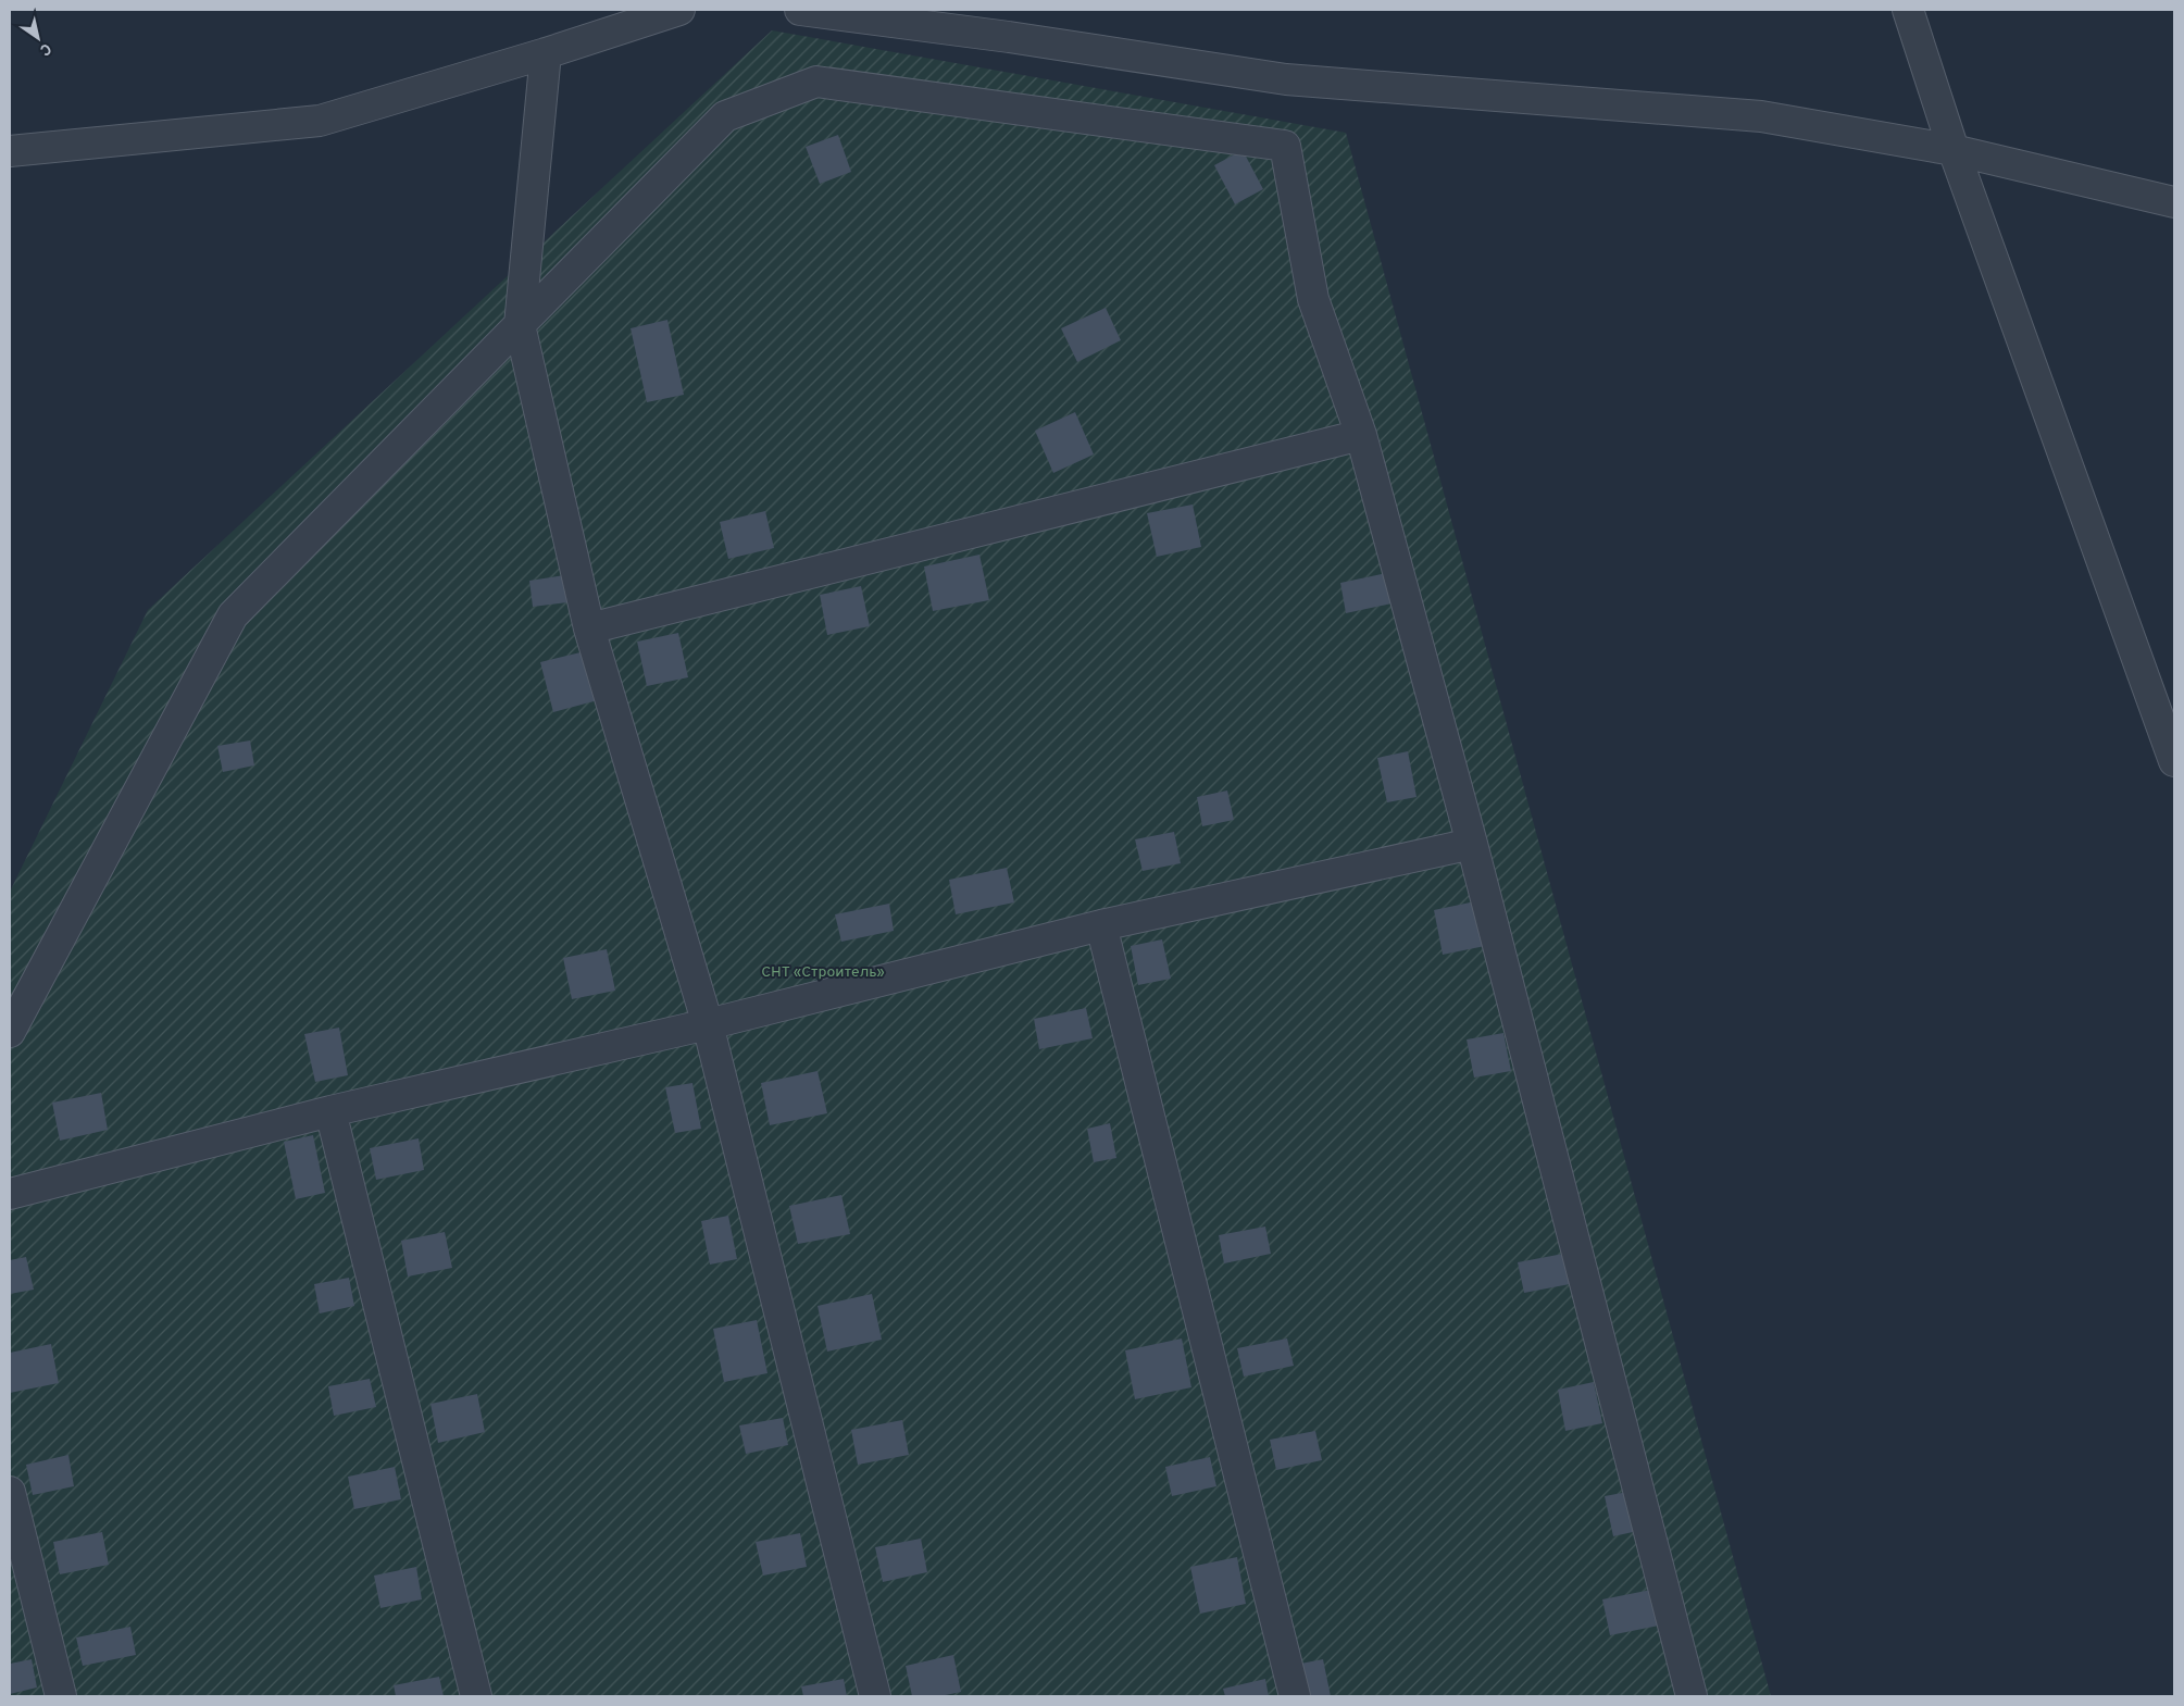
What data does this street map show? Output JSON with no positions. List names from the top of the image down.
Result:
{
  "parks": ["СНТ «Строитель»"],
  "north": "bottom right"
}
